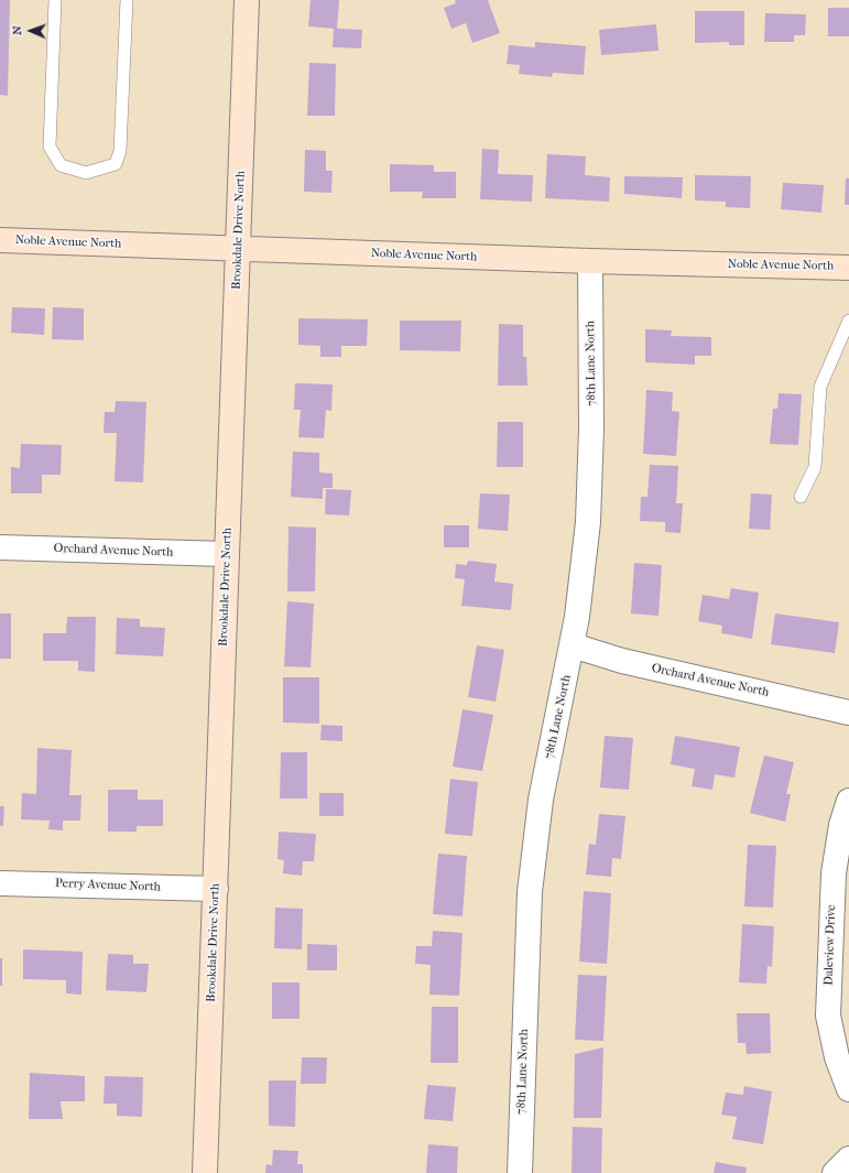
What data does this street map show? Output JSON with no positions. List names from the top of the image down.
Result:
{
  "streets": {
    "street": [
      "Brookdale Drive North",
      "Noble Avenue North",
      "78th Lane North",
      "Orchard Avenue North",
      "Perry Avenue North",
      "Daleview Drive"
    ]
  },
  "crossings": [
    ["Brookdale Drive North", "Noble Avenue North"],
    ["Brookdale Drive North", "Orchard Avenue North"],
    ["Brookdale Drive North", "Perry Avenue North"],
    ["Noble Avenue North", "78th Lane North"],
    ["78th Lane North", "Orchard Avenue North"]
  ],
  "north": "left"
}
